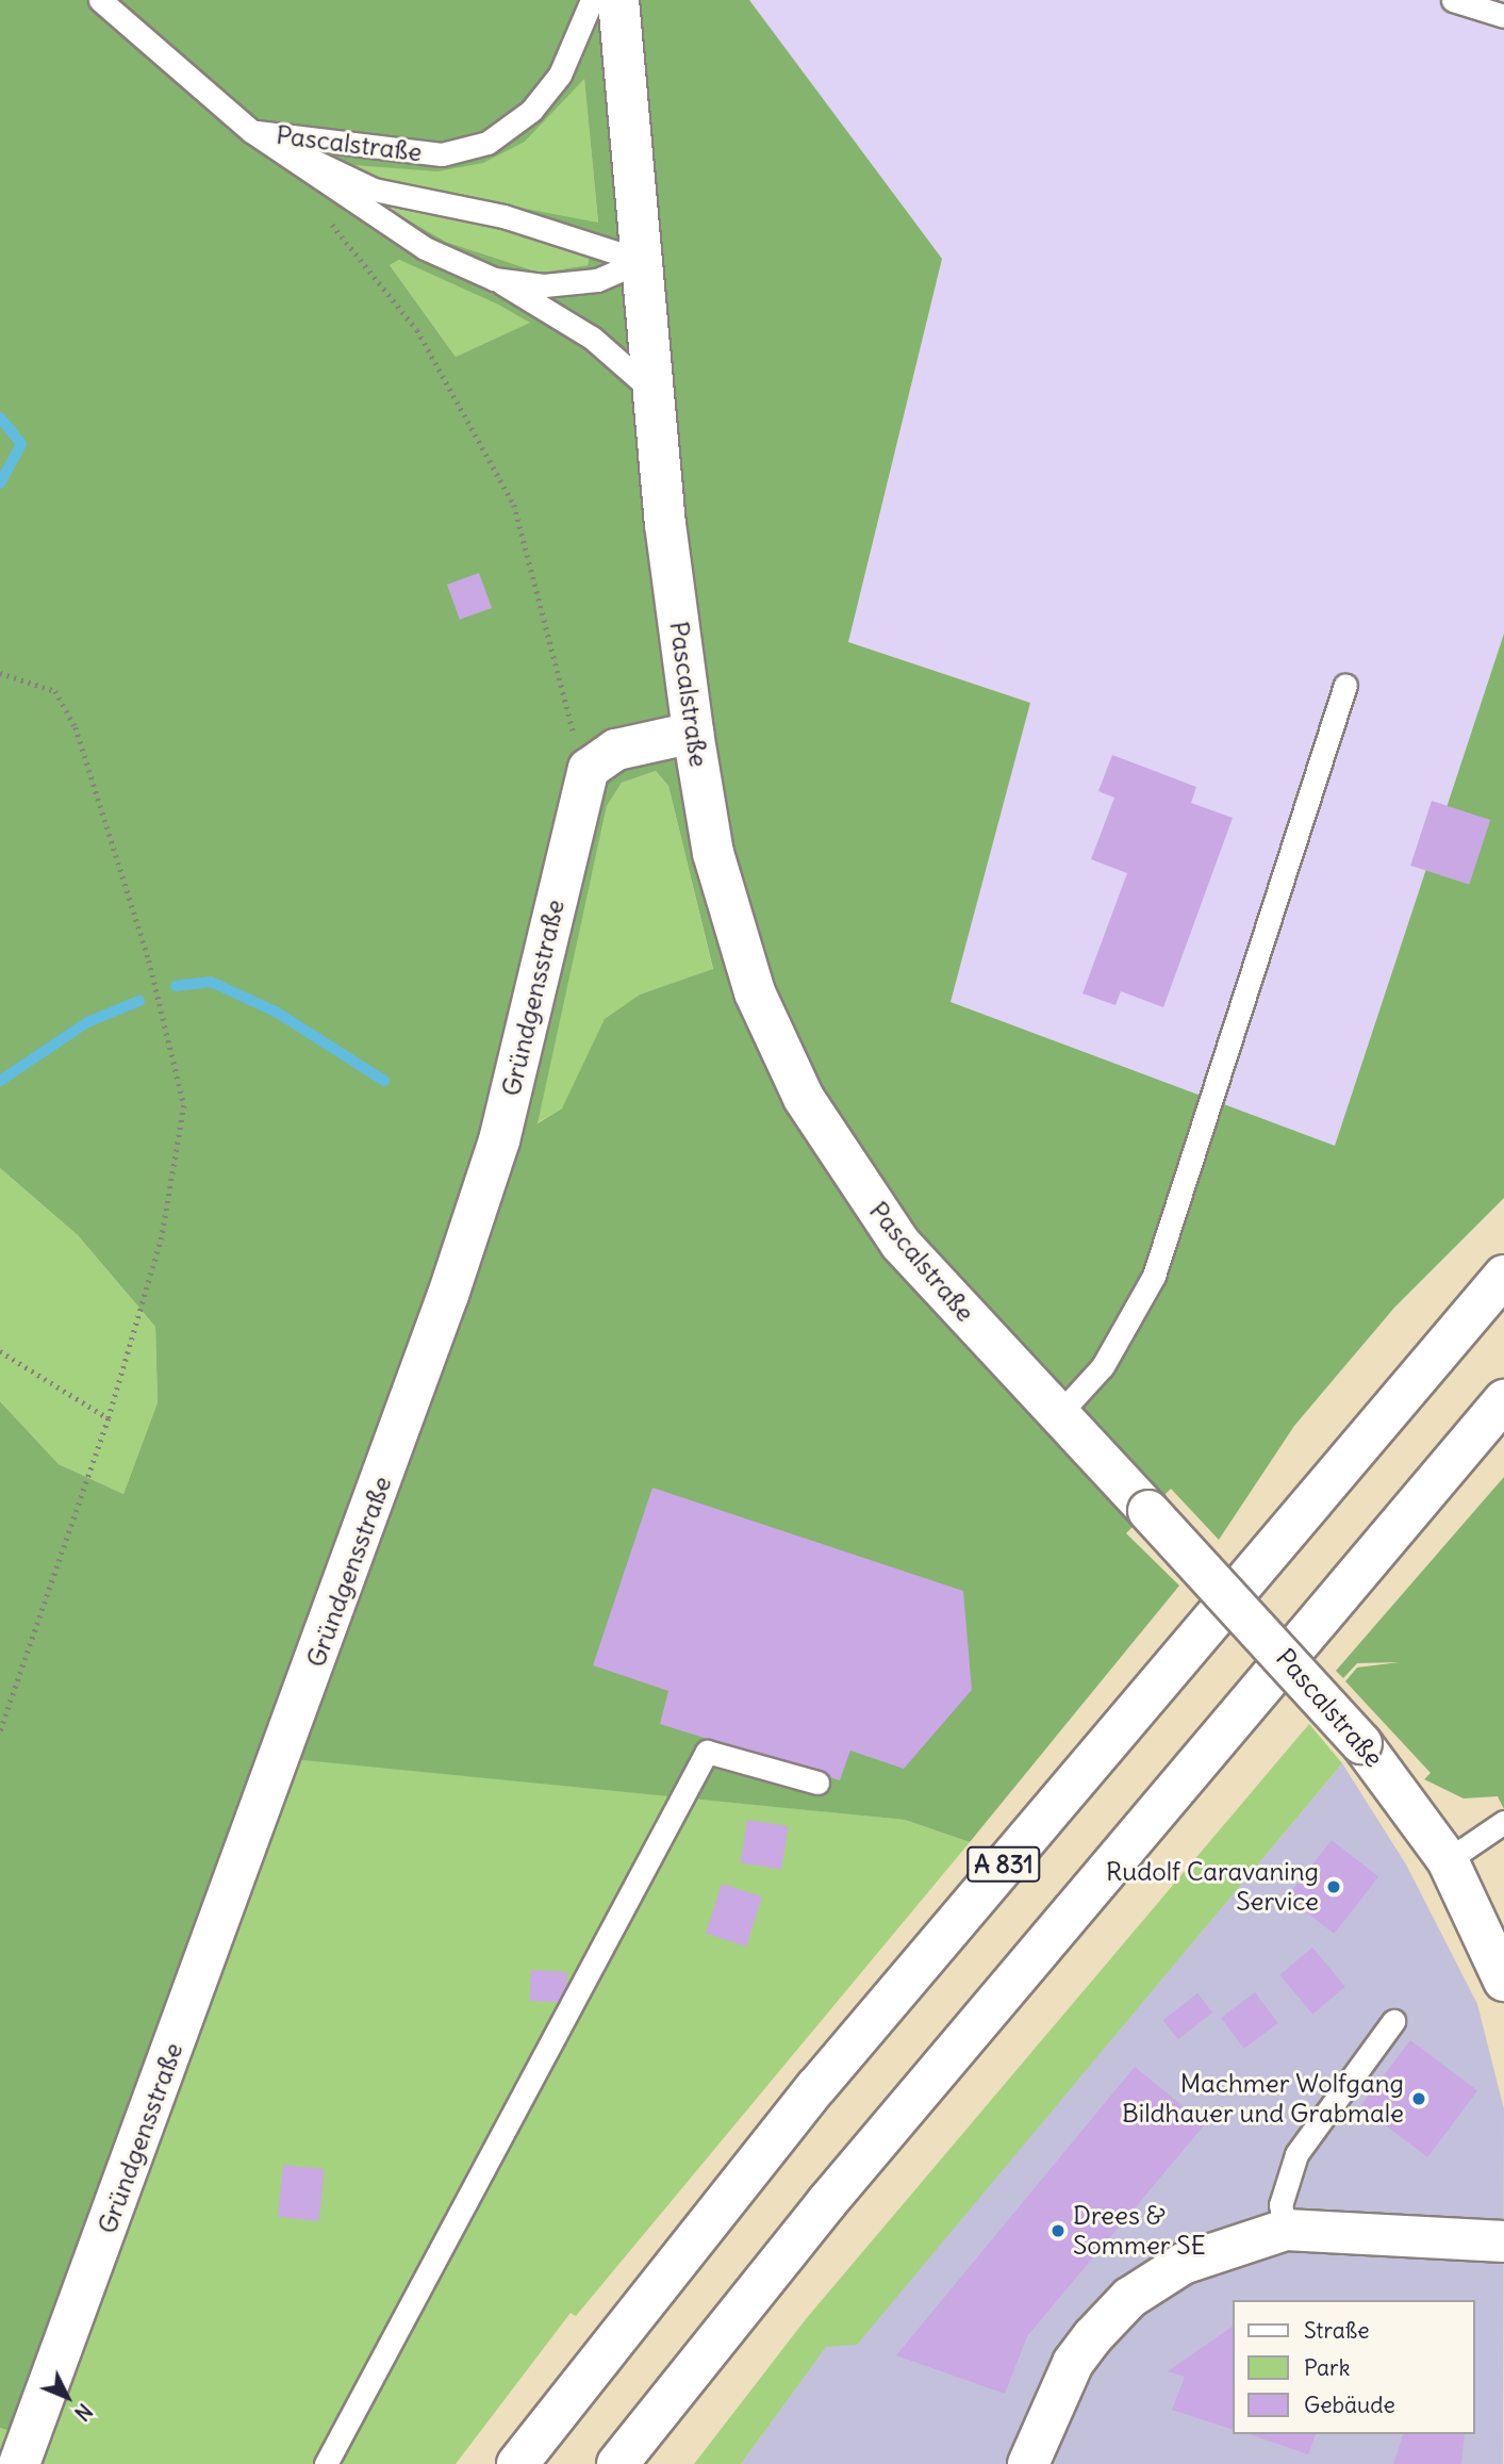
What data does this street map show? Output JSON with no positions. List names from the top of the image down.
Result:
{
  "streets": {
    "main road": ["Pascalstraße", "Gründgensstraße", "A 831"]
  },
  "places": ["Rudolf Caravaning Service", "Machmer Wolfgang Bildhauer und Grabmale", "Drees & Sommer SE"],
  "legend": ["Straße", "Park", "Gebäude"],
  "north": "bottom right"
}
